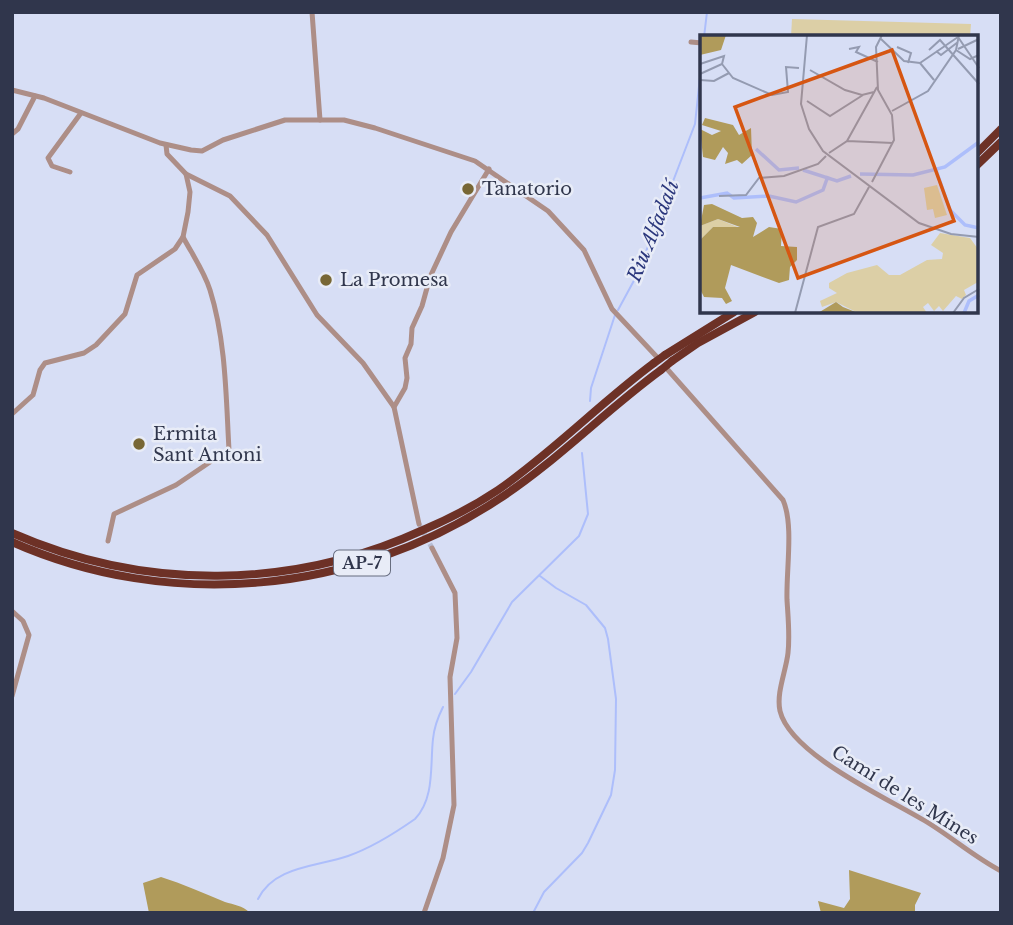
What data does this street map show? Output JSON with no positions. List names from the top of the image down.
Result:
{
  "streets": {
    "highway": ["AP-7"],
    "street": ["Camí de les Mines"]
  },
  "crossings": [
    ["AP-7", "Camí de les Mines"]
  ],
  "water": ["Riu Alfadalí"],
  "places": ["Tanatorio", "La Promesa", "Ermita Sant Antoni"]
}
